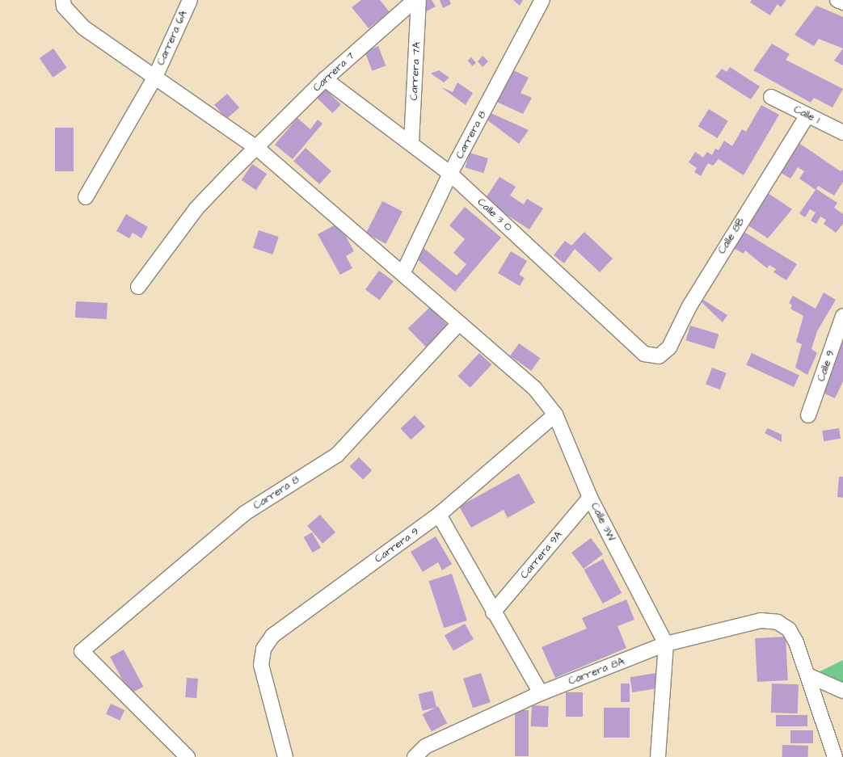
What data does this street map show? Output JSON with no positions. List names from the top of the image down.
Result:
{
  "streets": {
    "street": [
      "Carrera 6A",
      "Carrera 7A",
      "Carrera 7",
      "Calle 1",
      "Carrera 8",
      "Calle 3 O",
      "Calle 8B",
      "Calle 9",
      "Calle 3W",
      "Carrera 9",
      "Carrera 9A",
      "Carrera 8A"
    ]
  },
  "crossings": [
    ["Carrera 6A", "Calle 3W"],
    ["Carrera 7A", "Calle 3 O"],
    ["Carrera 7", "Calle 3 O"],
    ["Carrera 7", "Calle 3W"],
    ["Calle 1", "Calle 8B"],
    ["Carrera 8", "Calle 3 O"],
    ["Carrera 8", "Calle 3W"],
    ["Calle 3 O", "Calle 8B"],
    ["Calle 3W", "Carrera 9"],
    ["Calle 3W", "Carrera 9A"],
    ["Calle 3W", "Carrera 8A"]
  ]
}
